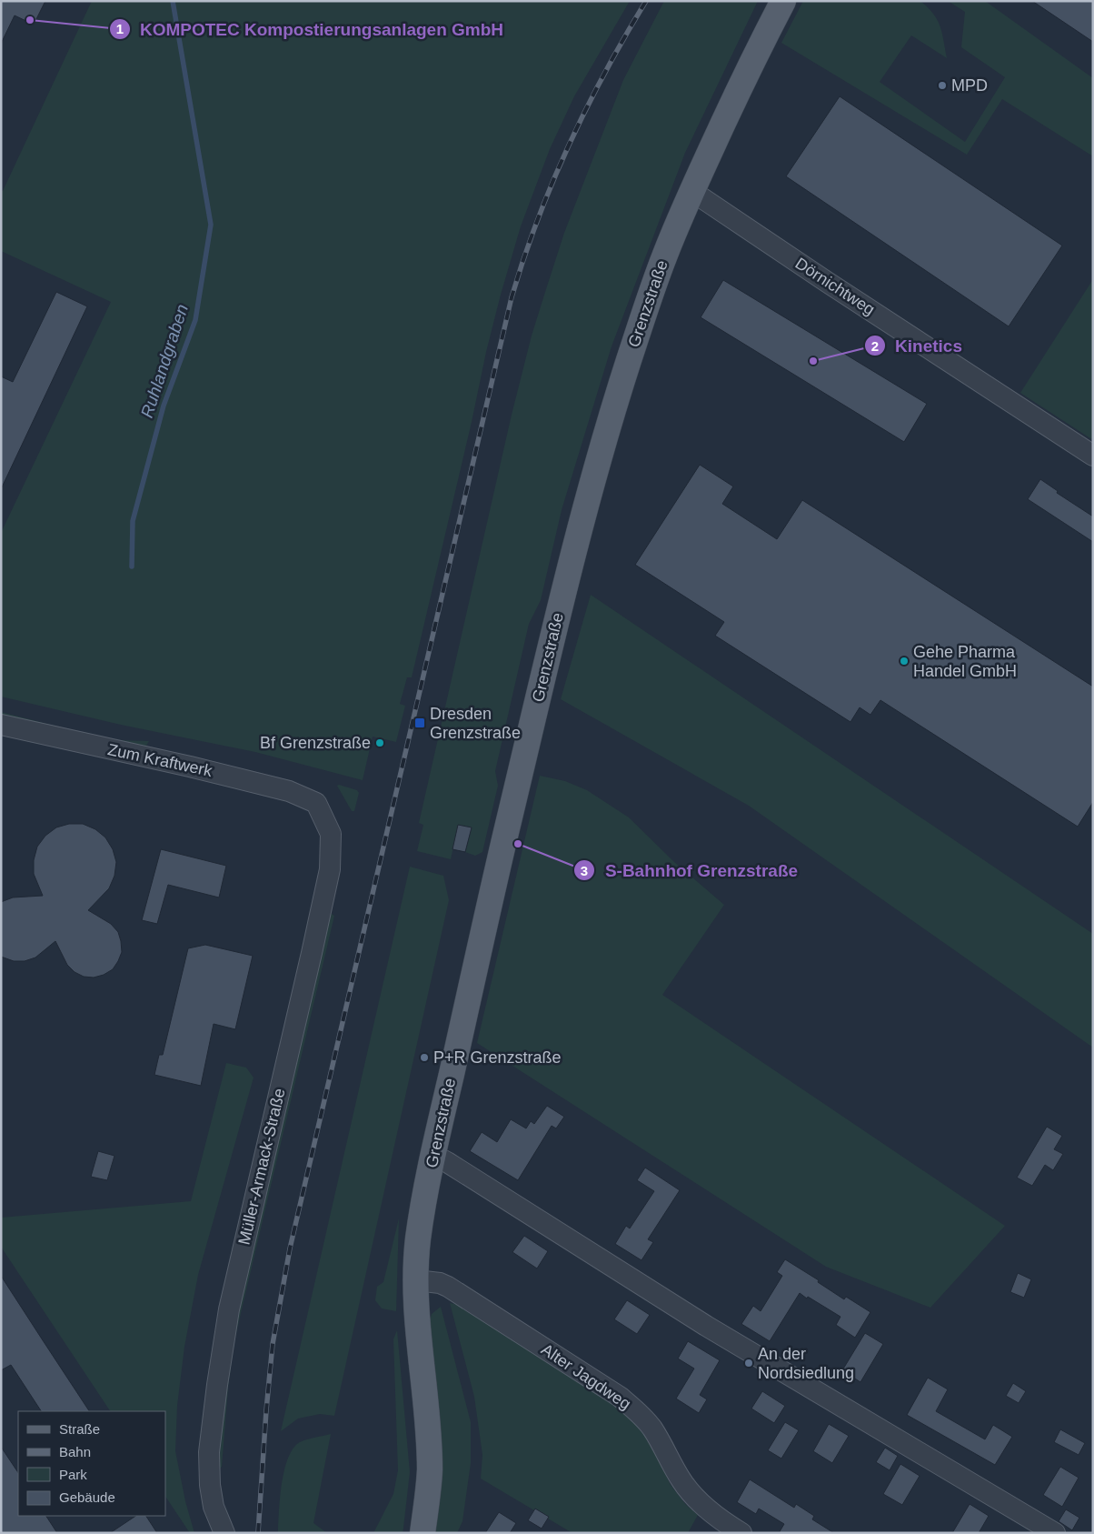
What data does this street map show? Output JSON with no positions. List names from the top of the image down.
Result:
{
  "streets": {
    "main road": ["Grenzstraße"],
    "street": [
      "Dörnichtweg",
      "Zum Kraftwerk",
      "Müller-Armack-Straße",
      "Alter Jagdweg"
    ]
  },
  "crossings": [
    ["Dörnichtweg", "Grenzstraße"],
    ["Grenzstraße", "Alter Jagdweg"],
    ["Zum Kraftwerk", "Müller-Armack-Straße"]
  ],
  "water": ["Ruhlandgraben"],
  "places": {
    "other": [
      "KOMPOTEC Kompostierungsanlagen GmbH",
      "MPD",
      "Kinetics",
      "Gehe Pharma Handel GmbH",
      "Bf Grenzstraße",
      "S-Bahnhof Grenzstraße",
      "P+R Grenzstraße",
      "An der Nordsiedlung"
    ],
    "transit": ["Dresden Grenzstraße"]
  },
  "legend": [
    "Straße",
    "Bahn",
    "Park",
    "Gebäude"
  ]
}
